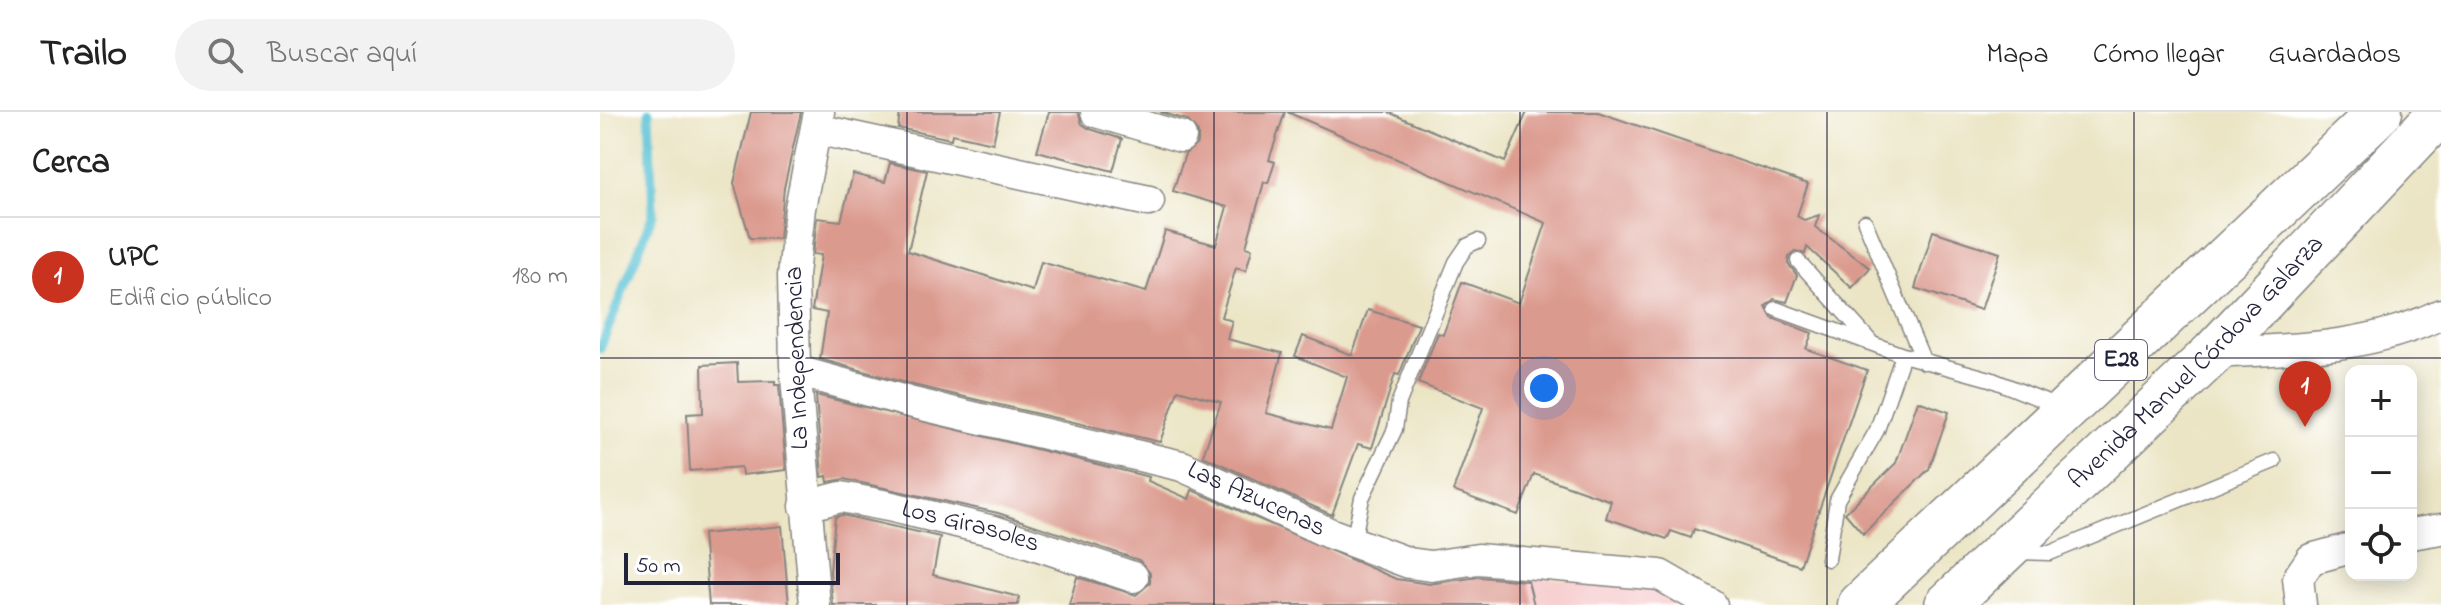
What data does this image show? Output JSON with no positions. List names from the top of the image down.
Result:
{
  "streets": {
    "main road": ["E28", "Avenida Manuel Córdova Galarza"],
    "street": ["La Independencia", "Las Azucenas", "Los Girasoles"]
  },
  "crossings": [
    ["La Independencia", "Las Azucenas"],
    ["La Independencia", "Los Girasoles"]
  ],
  "scale_bar": "50 m",
  "page": {
    "header": "Trailo",
    "search": "Buscar aquí",
    "nav": ["Mapa", "Cómo llegar", "Guardados"],
    "heading": "Cerca",
    "list": [
      {
        "mark": "1",
        "name": "UPC",
        "note": "Edificio público",
        "value": "180 m"
      }
    ],
    "pins": "1",
    "map_buttons": ["+", "−"],
    "scale": "50 m"
  }
}
